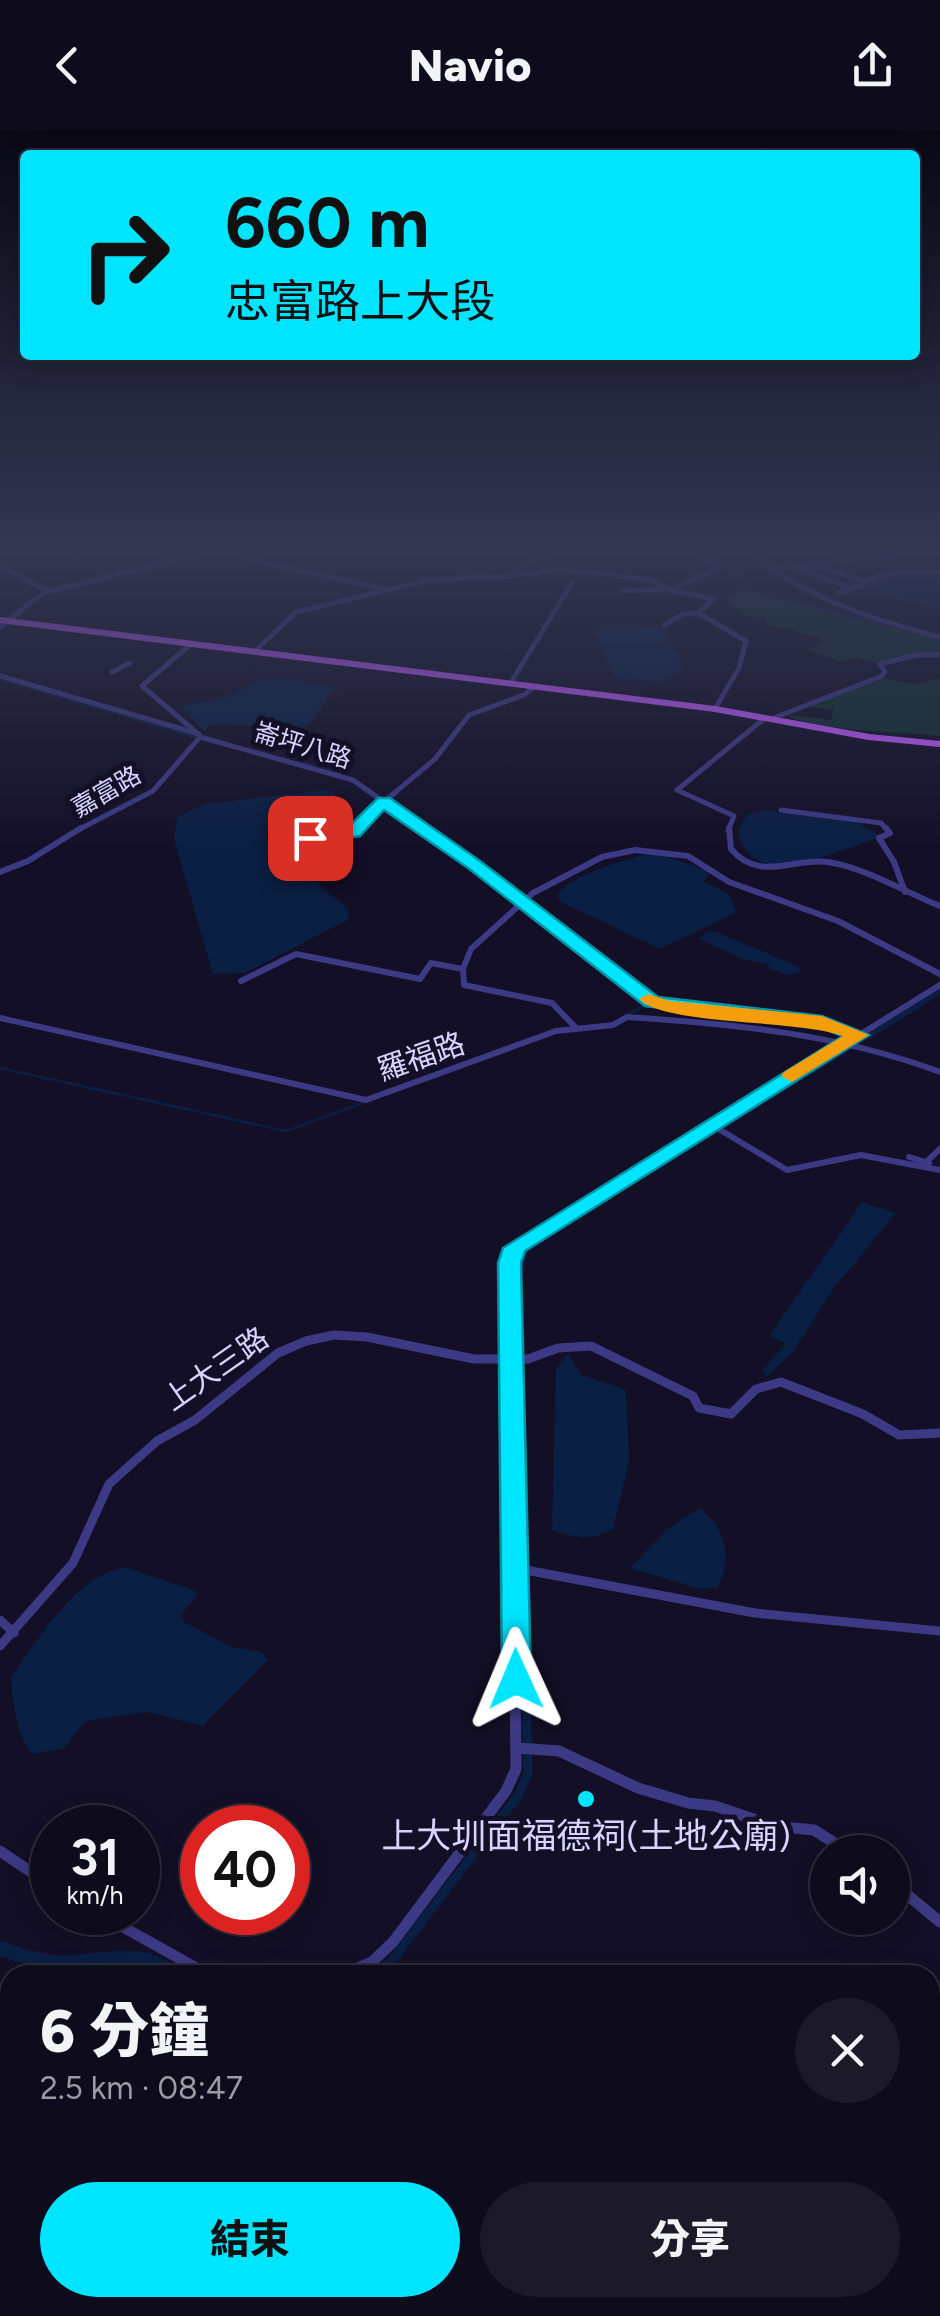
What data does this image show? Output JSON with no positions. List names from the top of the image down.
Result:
{
  "streets": {
    "street": [
      "崙坪八路",
      "嘉富路",
      "羅福路",
      "上大三路"
    ]
  },
  "crossings": [
    ["崙坪八路", "嘉富路"],
    ["崙坪八路", "羅福路"]
  ],
  "places": ["上大圳面福德祠(土地公廟)"],
  "page": {
    "header": "Navio",
    "turn": ["660 m", "忠富路上大段"],
    "speed": "31 km/h",
    "limit": "40",
    "heading": ["6 分鐘", "2.5 km · 08:47"],
    "buttons": ["結束", "分享"]
  }
}
